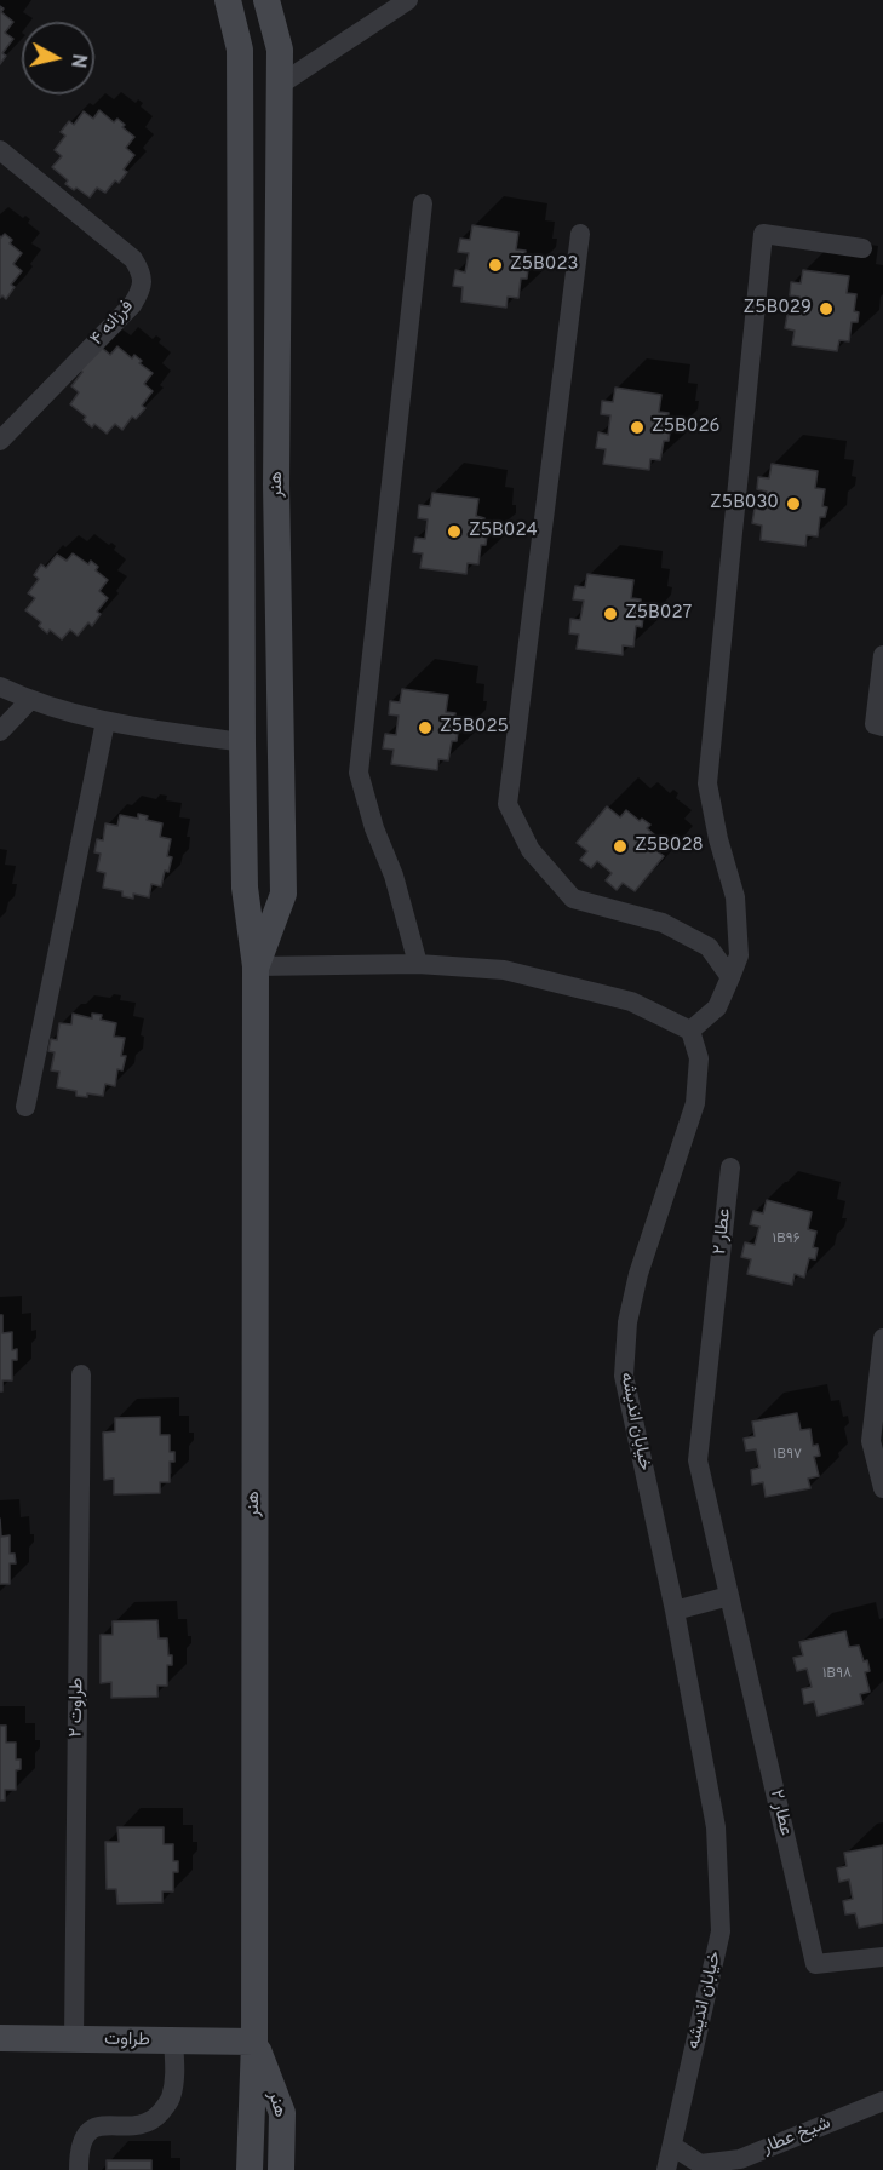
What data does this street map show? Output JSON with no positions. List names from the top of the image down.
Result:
{
  "streets": {
    "street": [
      "فرزانه ۴",
      "هنر",
      "عطار ۲",
      "خیابان اندیشه",
      "طراوت ۲",
      "طراوت",
      "شیخ عطار"
    ]
  },
  "crossings": [
    ["هنر", "طراوت"],
    ["خیابان اندیشه", "شیخ عطار"],
    ["طراوت ۲", "طراوت"]
  ],
  "places": [
    "Z5B023",
    "Z5B029",
    "Z5B026",
    "Z5B030",
    "Z5B024",
    "Z5B027",
    "Z5B025",
    "Z5B028"
  ],
  "house_numbers": ["۱B۹۶", "۱B۹۷", "۱B۹۸"],
  "north": "right"
}
